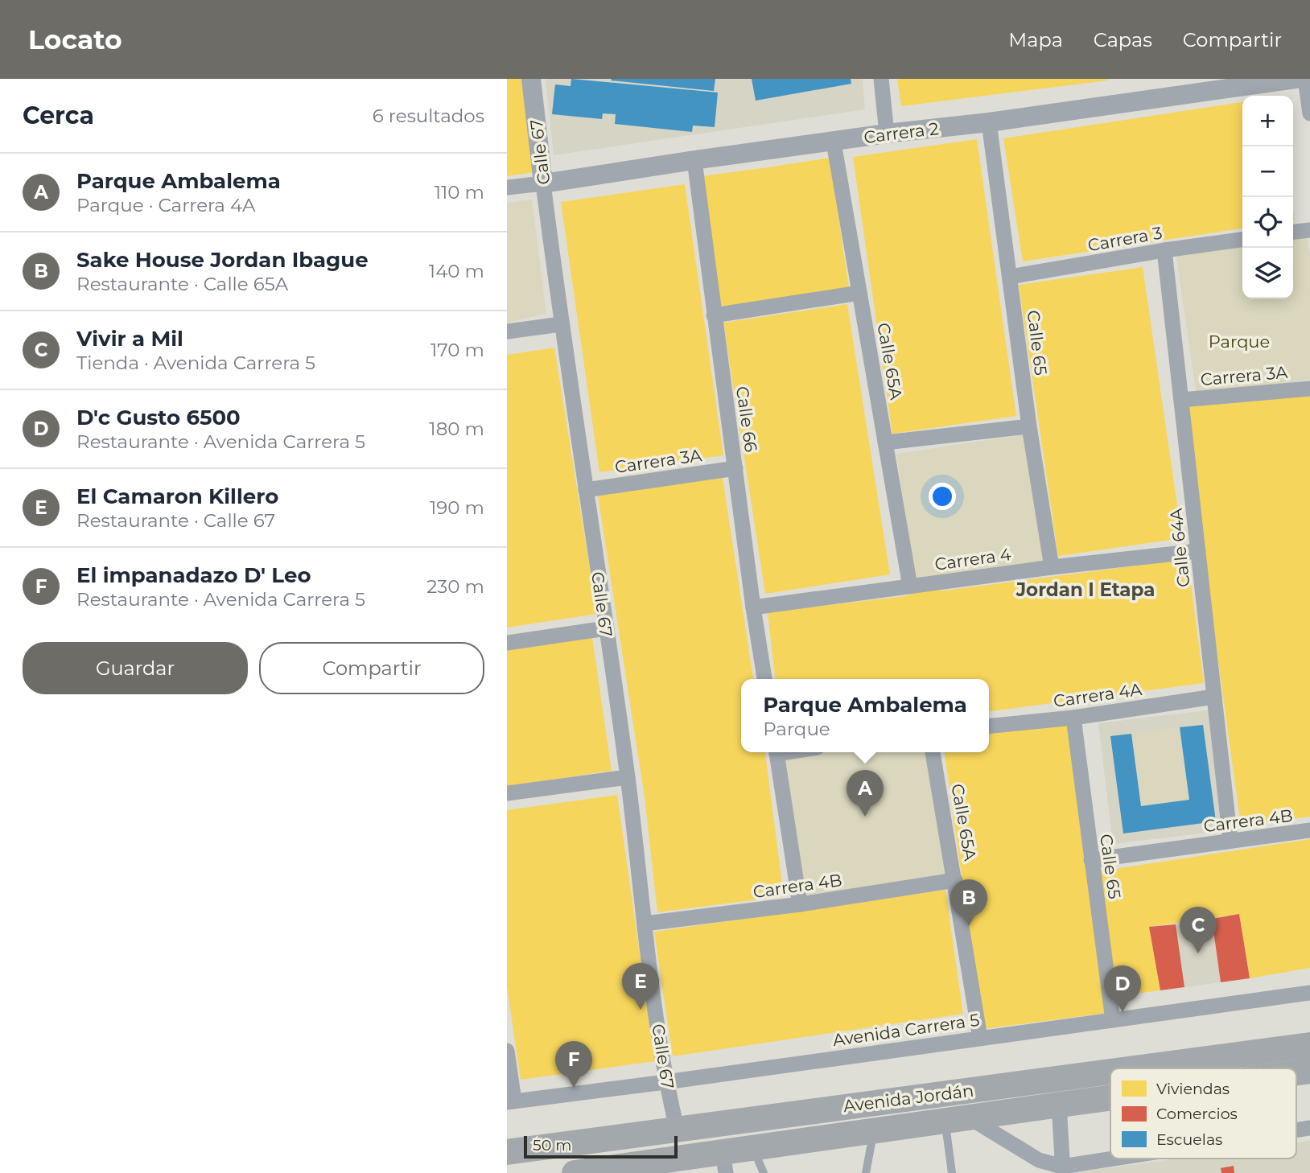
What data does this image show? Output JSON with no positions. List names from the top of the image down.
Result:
{
  "streets": {
    "main road": ["Avenida Jordán"],
    "street": [
      "Carrera 2",
      "Calle 67",
      "Carrera 3",
      "Calle 65",
      "Calle 65A",
      "Carrera 3A",
      "Calle 66",
      "Calle 64A",
      "Carrera 4",
      "Carrera 4A",
      "Carrera 4B",
      "Avenida Carrera 5"
    ]
  },
  "crossings": [
    ["Carrera 2", "Calle 67"],
    ["Carrera 2", "Calle 65"],
    ["Carrera 2", "Calle 65A"],
    ["Carrera 2", "Calle 66"],
    ["Calle 67", "Carrera 3A"],
    ["Calle 67", "Carrera 4B"],
    ["Calle 67", "Avenida Carrera 5"],
    ["Calle 67", "Avenida Jordán"],
    ["Carrera 3", "Calle 65"],
    ["Carrera 3", "Calle 64A"],
    ["Calle 65", "Carrera 4"],
    ["Calle 65", "Carrera 4A"],
    ["Calle 65", "Carrera 4B"],
    ["Calle 65", "Avenida Carrera 5"],
    ["Calle 65A", "Carrera 4"],
    ["Calle 65A", "Carrera 4B"],
    ["Calle 65A", "Avenida Carrera 5"],
    ["Carrera 3A", "Calle 66"],
    ["Carrera 3A", "Calle 64A"],
    ["Calle 66", "Carrera 4"],
    ["Calle 64A", "Carrera 4"],
    ["Calle 64A", "Carrera 4A"],
    ["Calle 64A", "Carrera 4B"]
  ],
  "districts": ["Jordan I Etapa"],
  "parks": ["Parque"],
  "legend": ["Viviendas", "Comercios", "Escuelas"],
  "scale_bar": "50 m",
  "page": {
    "header": "Locato",
    "nav": ["Mapa", "Capas", "Compartir"],
    "heading": ["Cerca", "6 resultados"],
    "map_buttons": ["+", "−"],
    "list": [
      {
        "mark": "A",
        "name": "Parque Ambalema",
        "note": "Parque · Carrera 4A",
        "value": "110 m"
      },
      {
        "mark": "B",
        "name": "Sake House Jordan Ibague",
        "note": "Restaurante · Calle 65A",
        "value": "140 m"
      },
      {
        "mark": "C",
        "name": "Vivir a Mil",
        "note": "Tienda · Avenida Carrera 5",
        "value": "170 m"
      },
      {
        "mark": "D",
        "name": "D'c Gusto 6500",
        "note": "Restaurante · Avenida Carrera 5",
        "value": "180 m"
      },
      {
        "mark": "E",
        "name": "El Camaron Killero",
        "note": "Restaurante · Calle 67",
        "value": "190 m"
      },
      {
        "mark": "F",
        "name": "El impanadazo D' Leo",
        "note": "Restaurante · Avenida Carrera 5",
        "value": "230 m"
      }
    ],
    "buttons": ["Guardar", "Compartir"],
    "popup": ["Parque Ambalema", "Parque"],
    "pins": [
      "A",
      "B",
      "C",
      "E",
      "D",
      "F"
    ],
    "scale": "50 m"
  }
}
